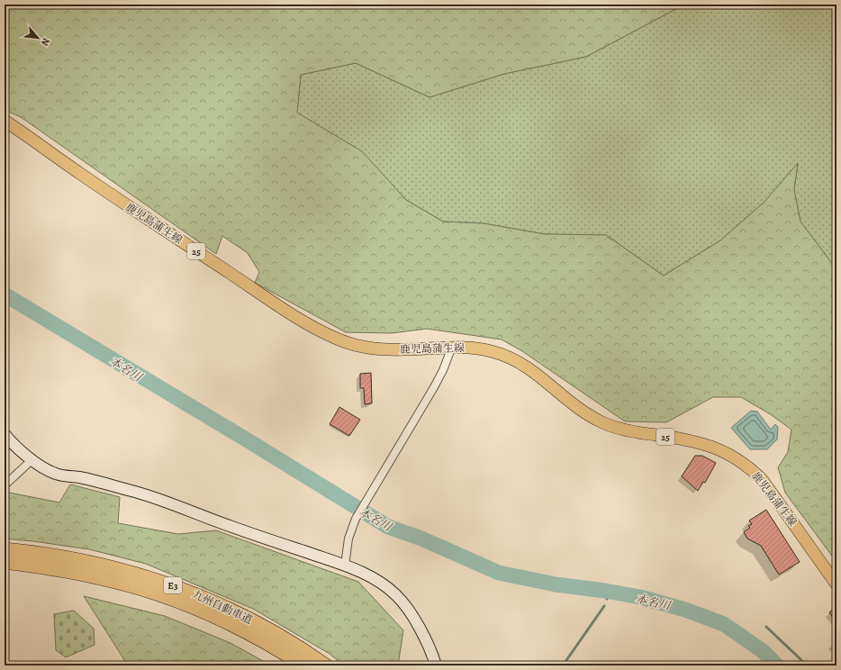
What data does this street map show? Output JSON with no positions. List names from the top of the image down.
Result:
{
  "streets": {
    "highway": ["E3", "九州自動車道"],
    "main road": ["鹿児島蒲生線", "25"]
  },
  "water": ["本名川"],
  "north": "bottom right"
}
